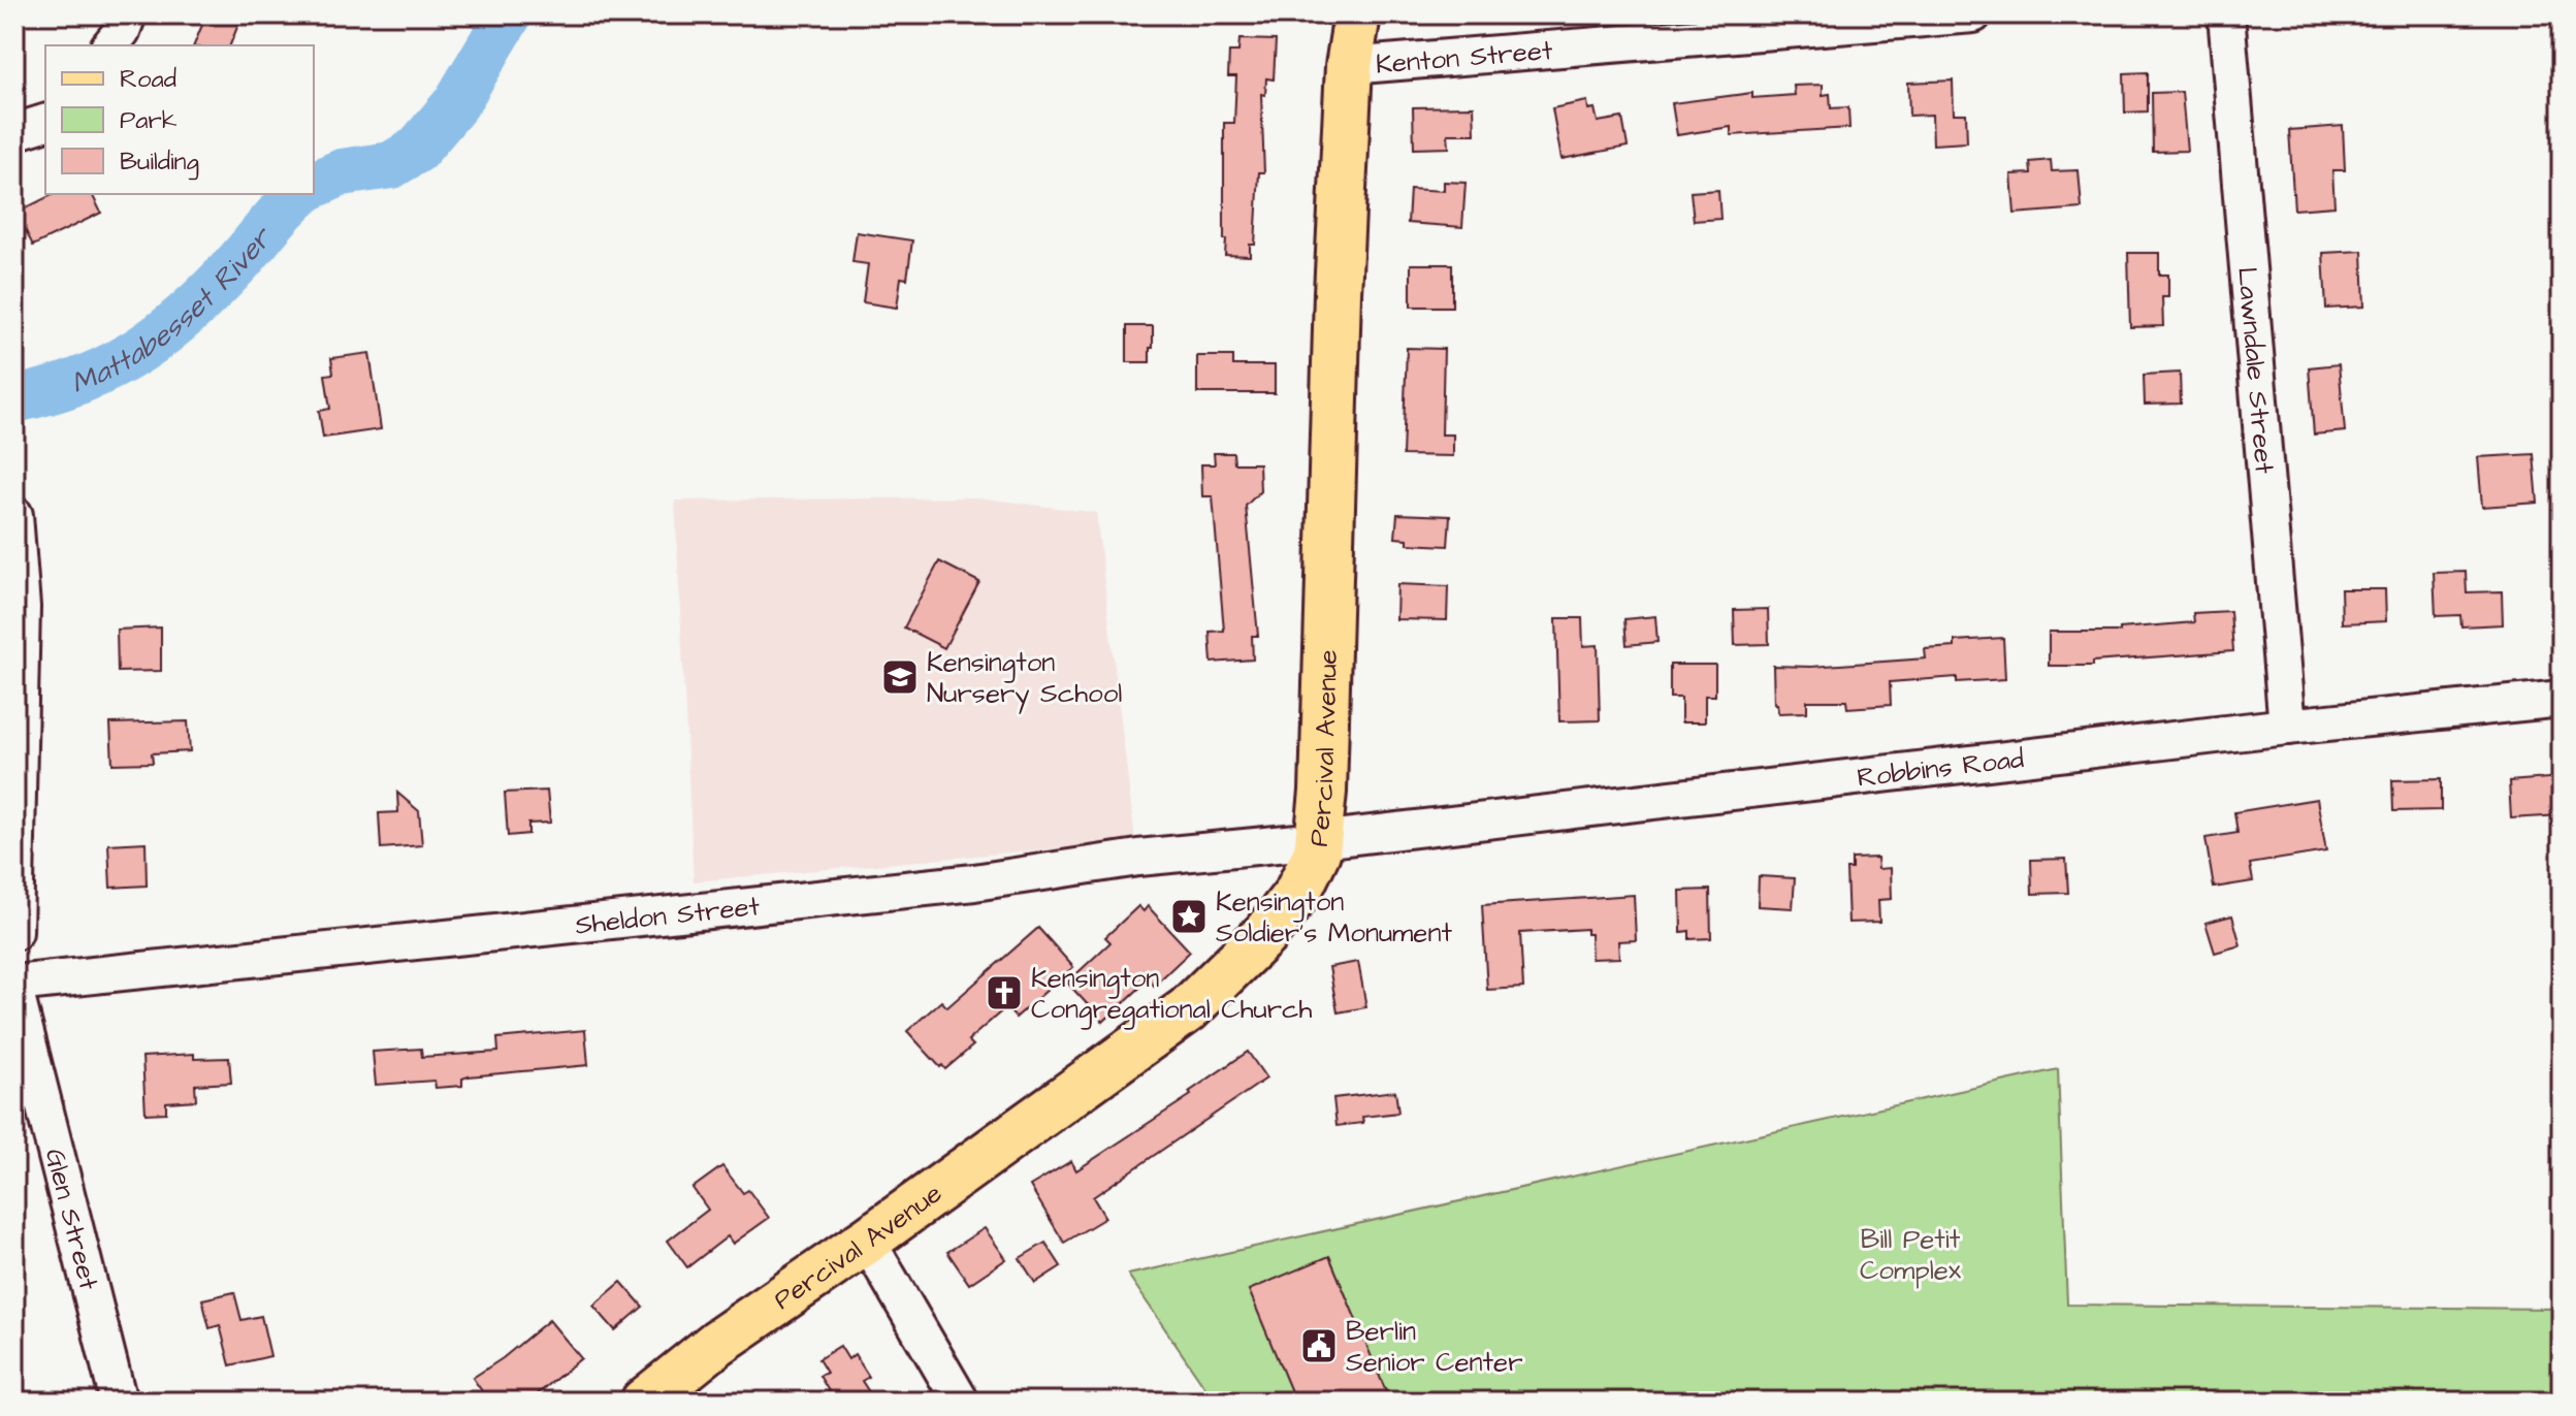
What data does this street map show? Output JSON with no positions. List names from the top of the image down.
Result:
{
  "streets": {
    "main road": ["Percival Avenue"],
    "street": [
      "Kenton Street",
      "Lawndale Street",
      "Robbins Road",
      "Sheldon Street",
      "Glen Street"
    ]
  },
  "crossings": [
    ["Kenton Street", "Percival Avenue"],
    ["Lawndale Street", "Robbins Road"],
    ["Percival Avenue", "Robbins Road"],
    ["Percival Avenue", "Sheldon Street"],
    ["Robbins Road", "Sheldon Street"],
    ["Sheldon Street", "Glen Street"]
  ],
  "water": ["Mattabesset River"],
  "parks": ["Bill Petit Complex"],
  "places": {
    "school or university": ["Kensington Nursery School"],
    "place": ["Kensington Soldier's Monument"],
    "church": ["Kensington Congregational Church"],
    "public building": ["Berlin Senior Center"]
  },
  "legend": ["Road", "Park", "Building"]
}
